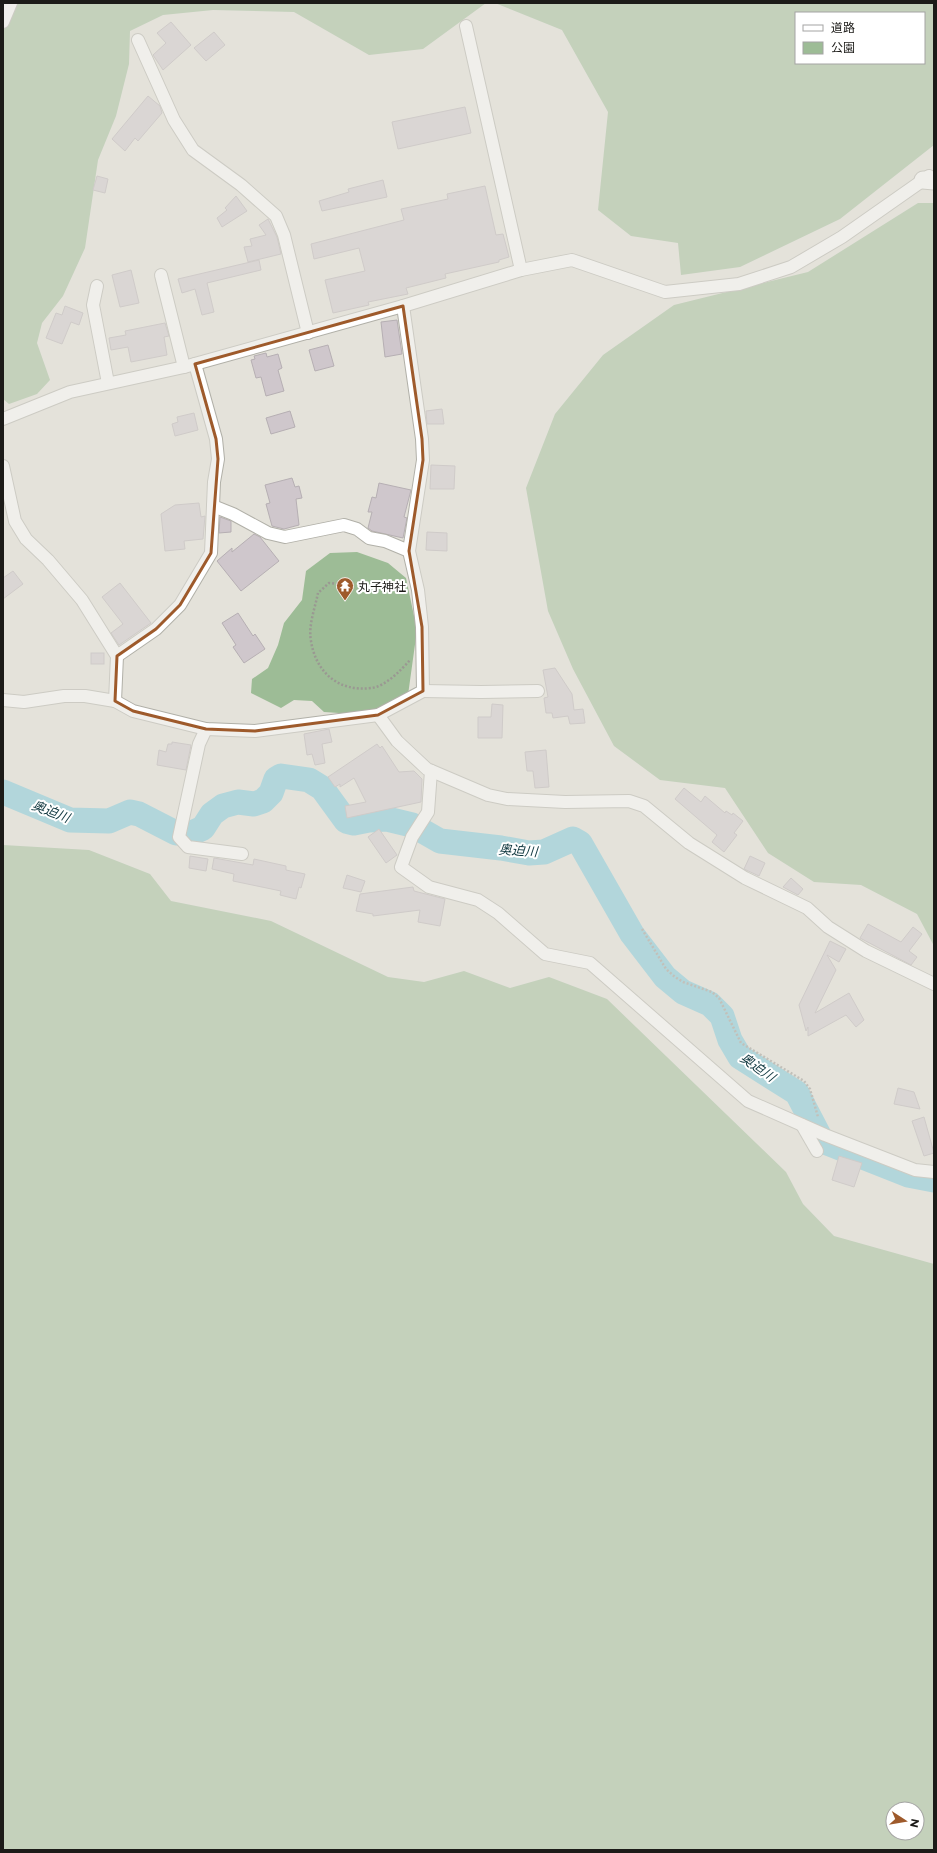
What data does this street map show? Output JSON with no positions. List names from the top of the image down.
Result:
{
  "water": ["奥迫川"],
  "places": {
    "temple": ["丸子神社"]
  },
  "legend": ["道路", "公園"],
  "north": "right"
}
